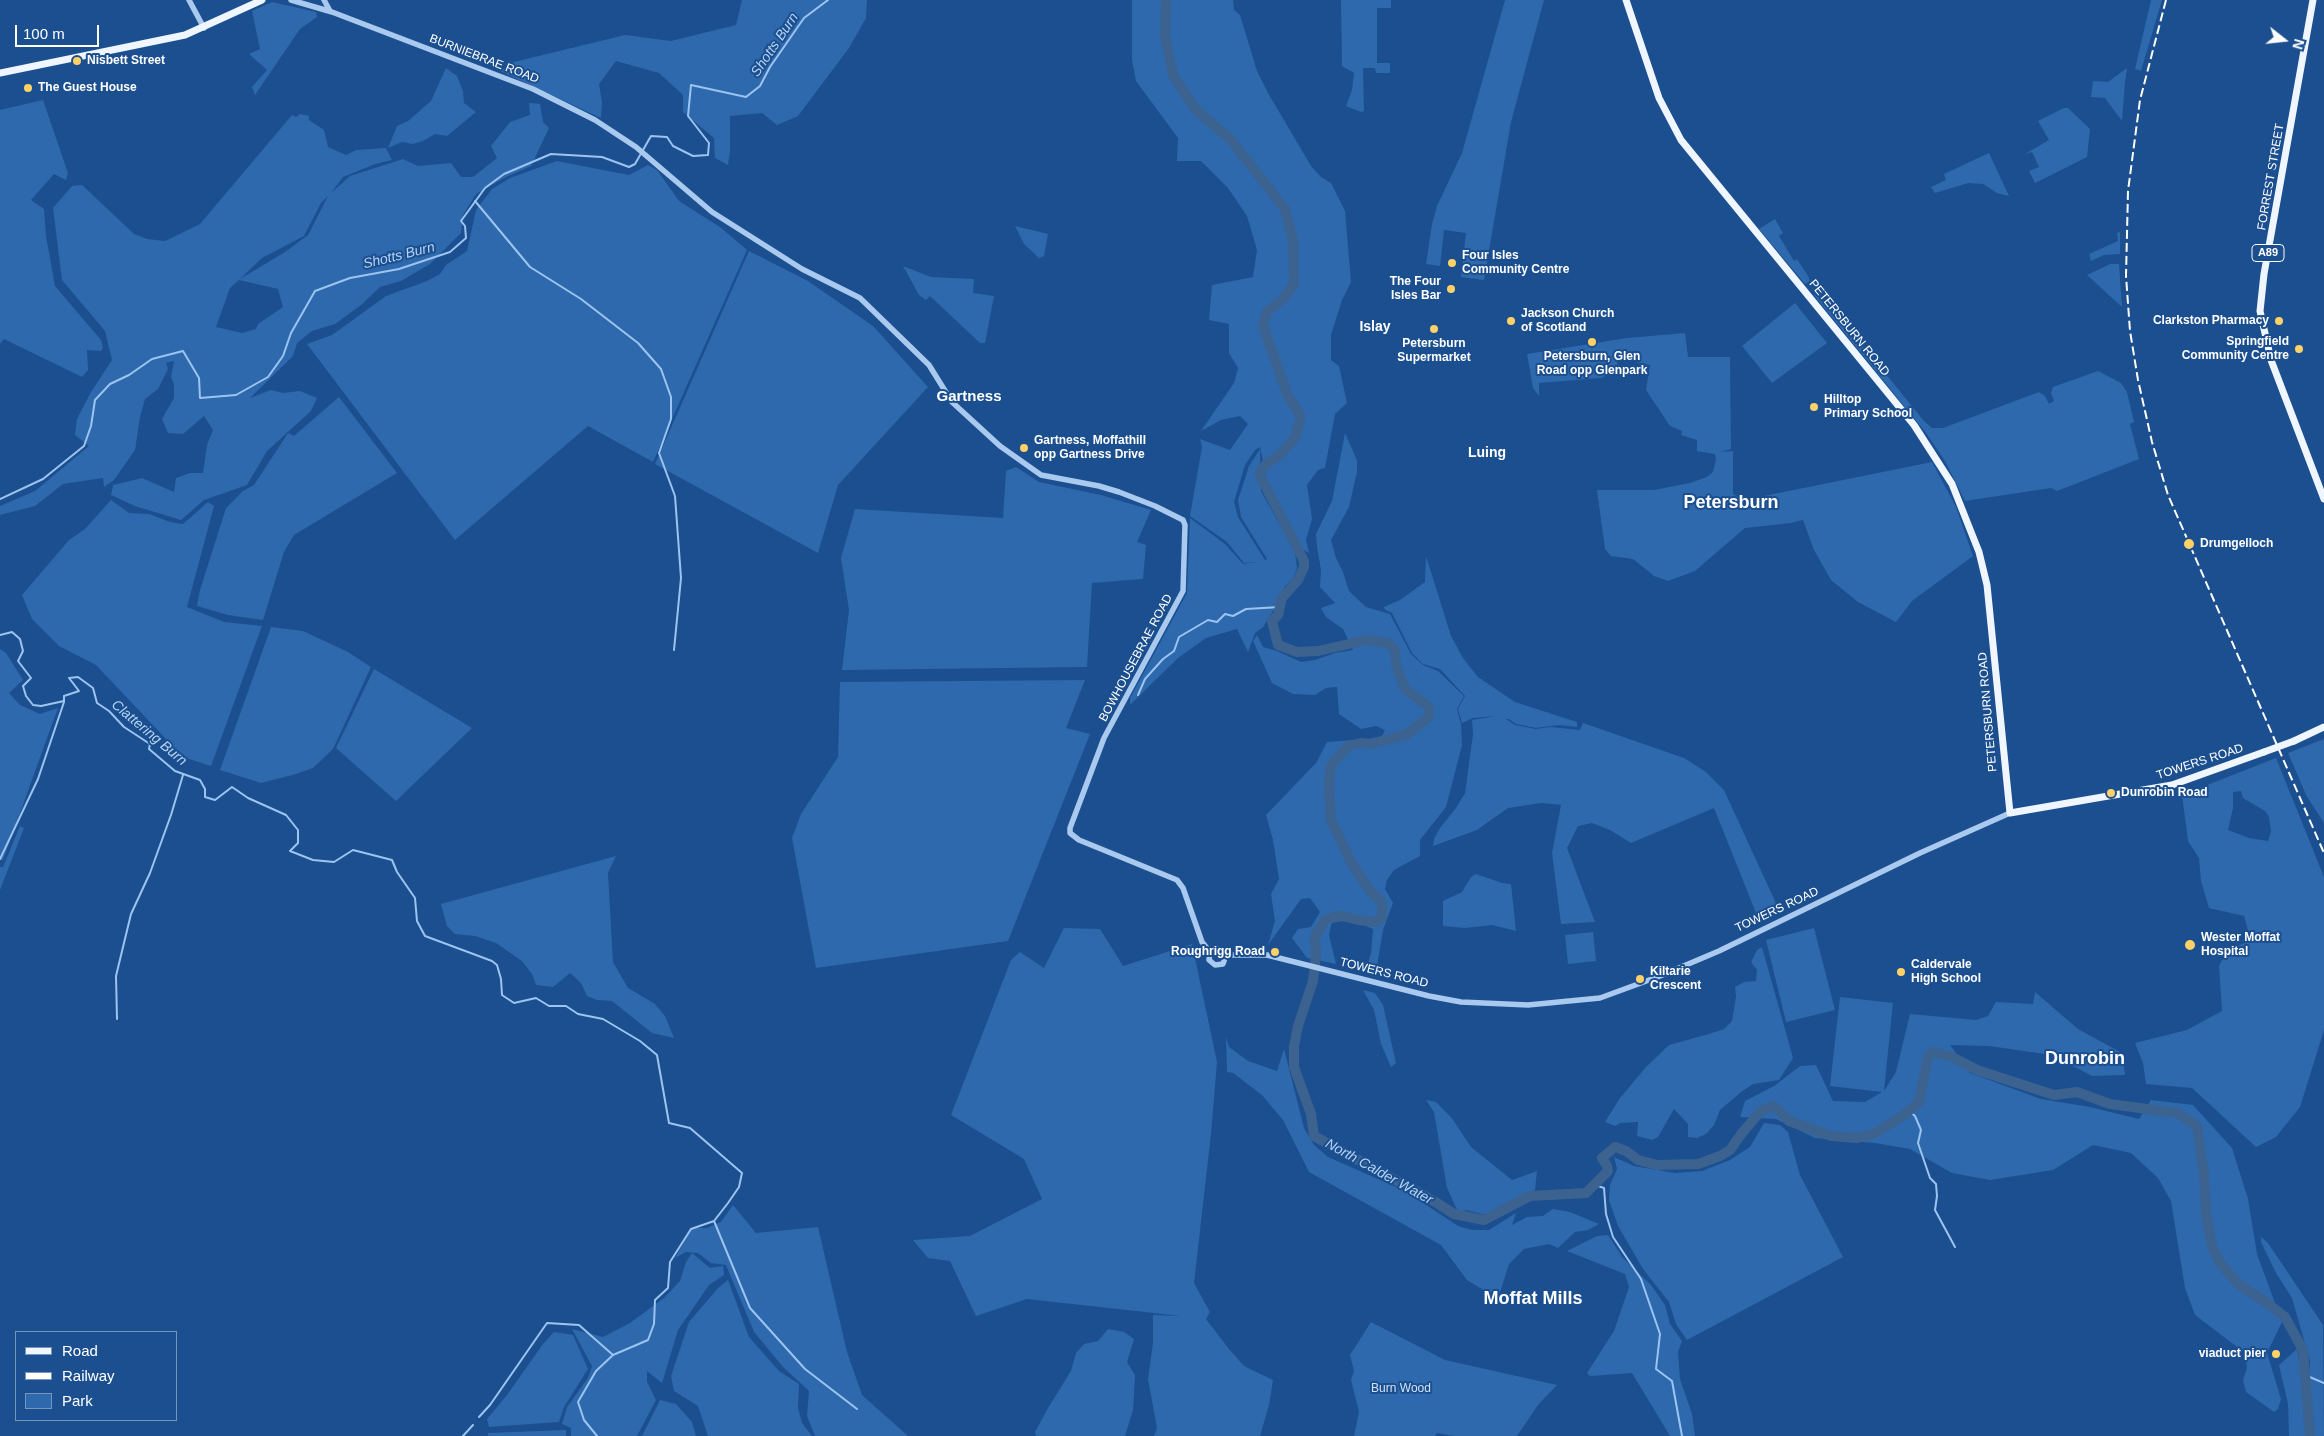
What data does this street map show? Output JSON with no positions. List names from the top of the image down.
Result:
{
  "streets": {
    "main road": [
      "FORREST STREET",
      "A89",
      "PETERSBURN ROAD",
      "TOWERS ROAD"
    ],
    "street": ["BURNIEBRAE ROAD", "BOWHOUSEBRAE ROAD"]
  },
  "crossings": [
    ["BURNIEBRAE ROAD", "BOWHOUSEBRAE ROAD"],
    ["PETERSBURN ROAD", "TOWERS ROAD"],
    ["BOWHOUSEBRAE ROAD", "TOWERS ROAD"]
  ],
  "districts": [
    "Islay",
    "Gartness",
    "Luing",
    "Petersburn",
    "Dunrobin",
    "Moffat Mills"
  ],
  "water": ["Shotts Burn", "Clattering Burn", "North Calder Water"],
  "parks": ["Burn Wood"],
  "places": [
    "Nisbett Street",
    "The Guest House",
    "Four Isles Community Centre",
    "The Four Isles Bar",
    "Jackson Church of Scotland",
    "Clarkston Pharmacy",
    "Petersburn Supermarket",
    "Petersburn, Glen Road opp Glenpark",
    "Springfield Community Centre",
    "Hilltop Primary School",
    "Gartness, Moffathill opp Gartness Drive",
    "Drumgelloch",
    "Dunrobin Road",
    "Wester Moffat Hospital",
    "Roughrigg Road",
    "Caldervale High School",
    "Kiltarie Crescent",
    "viaduct pier"
  ],
  "legend": ["Road", "Railway", "Park"],
  "scale_bar": "100 m",
  "north": "right"
}
